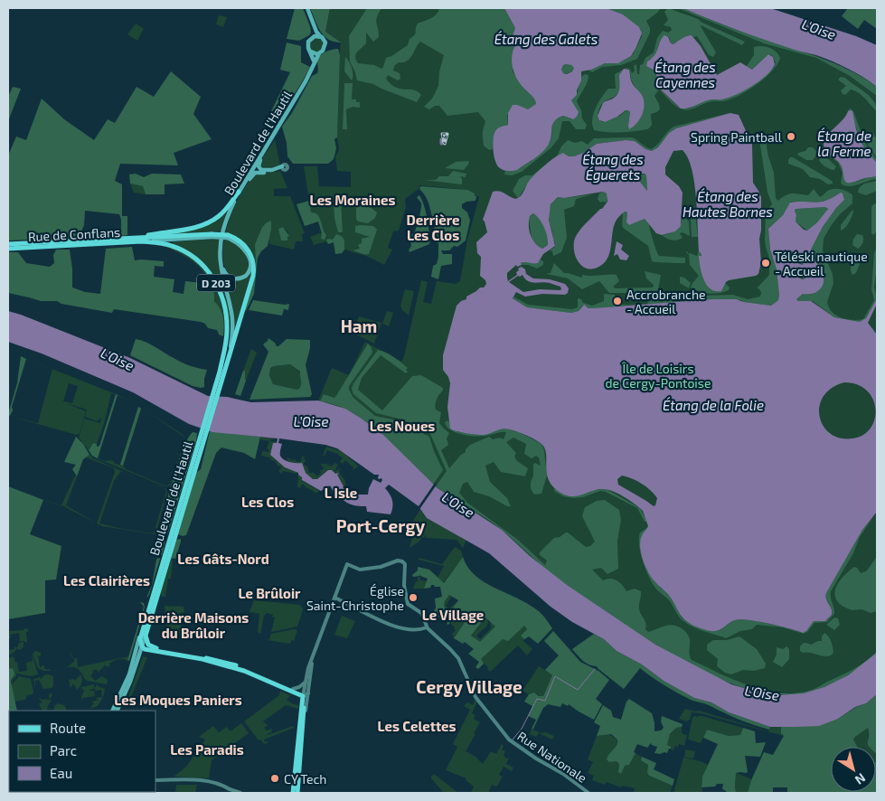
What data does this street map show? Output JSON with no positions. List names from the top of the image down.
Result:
{
  "streets": {
    "main road": ["Boulevard de l'Hautil", "Rue de Conflans", "D 203"],
    "street": ["Rue Nationale"]
  },
  "crossings": [
    ["Boulevard de l'Hautil", "D 203"],
    ["Rue de Conflans", "D 203"]
  ],
  "districts": [
    "Les Moraines",
    "Derrière Les Clos",
    "Ham",
    "Les Noues",
    "L Isle",
    "Les Clos",
    "Port-Cergy",
    "Les Gâts-Nord",
    "Les Clairières",
    "Le Brûloir",
    "Le Village",
    "Derrière Maisons du Brûloir",
    "Cergy Village",
    "Les Moques Paniers",
    "Les Celettes",
    "Les Paradis"
  ],
  "water": [
    "L'Oise",
    "Étang des Galets",
    "Étang des Cayennes",
    "Étang de la Ferme",
    "Étang des Éguerets",
    "Étang des Hautes Bornes",
    "Étang de la Folie",
    "L’Oise"
  ],
  "parks": ["Île de Loisirs de Cergy-Pontoise"],
  "places": [
    "Spring Paintball",
    "Téléski nautique - Accueil",
    "Accrobranche - Accueil",
    "Église Saint-Christophe",
    "CY Tech"
  ],
  "legend": ["Route", "Parc", "Eau"],
  "north": "bottom right"
}
